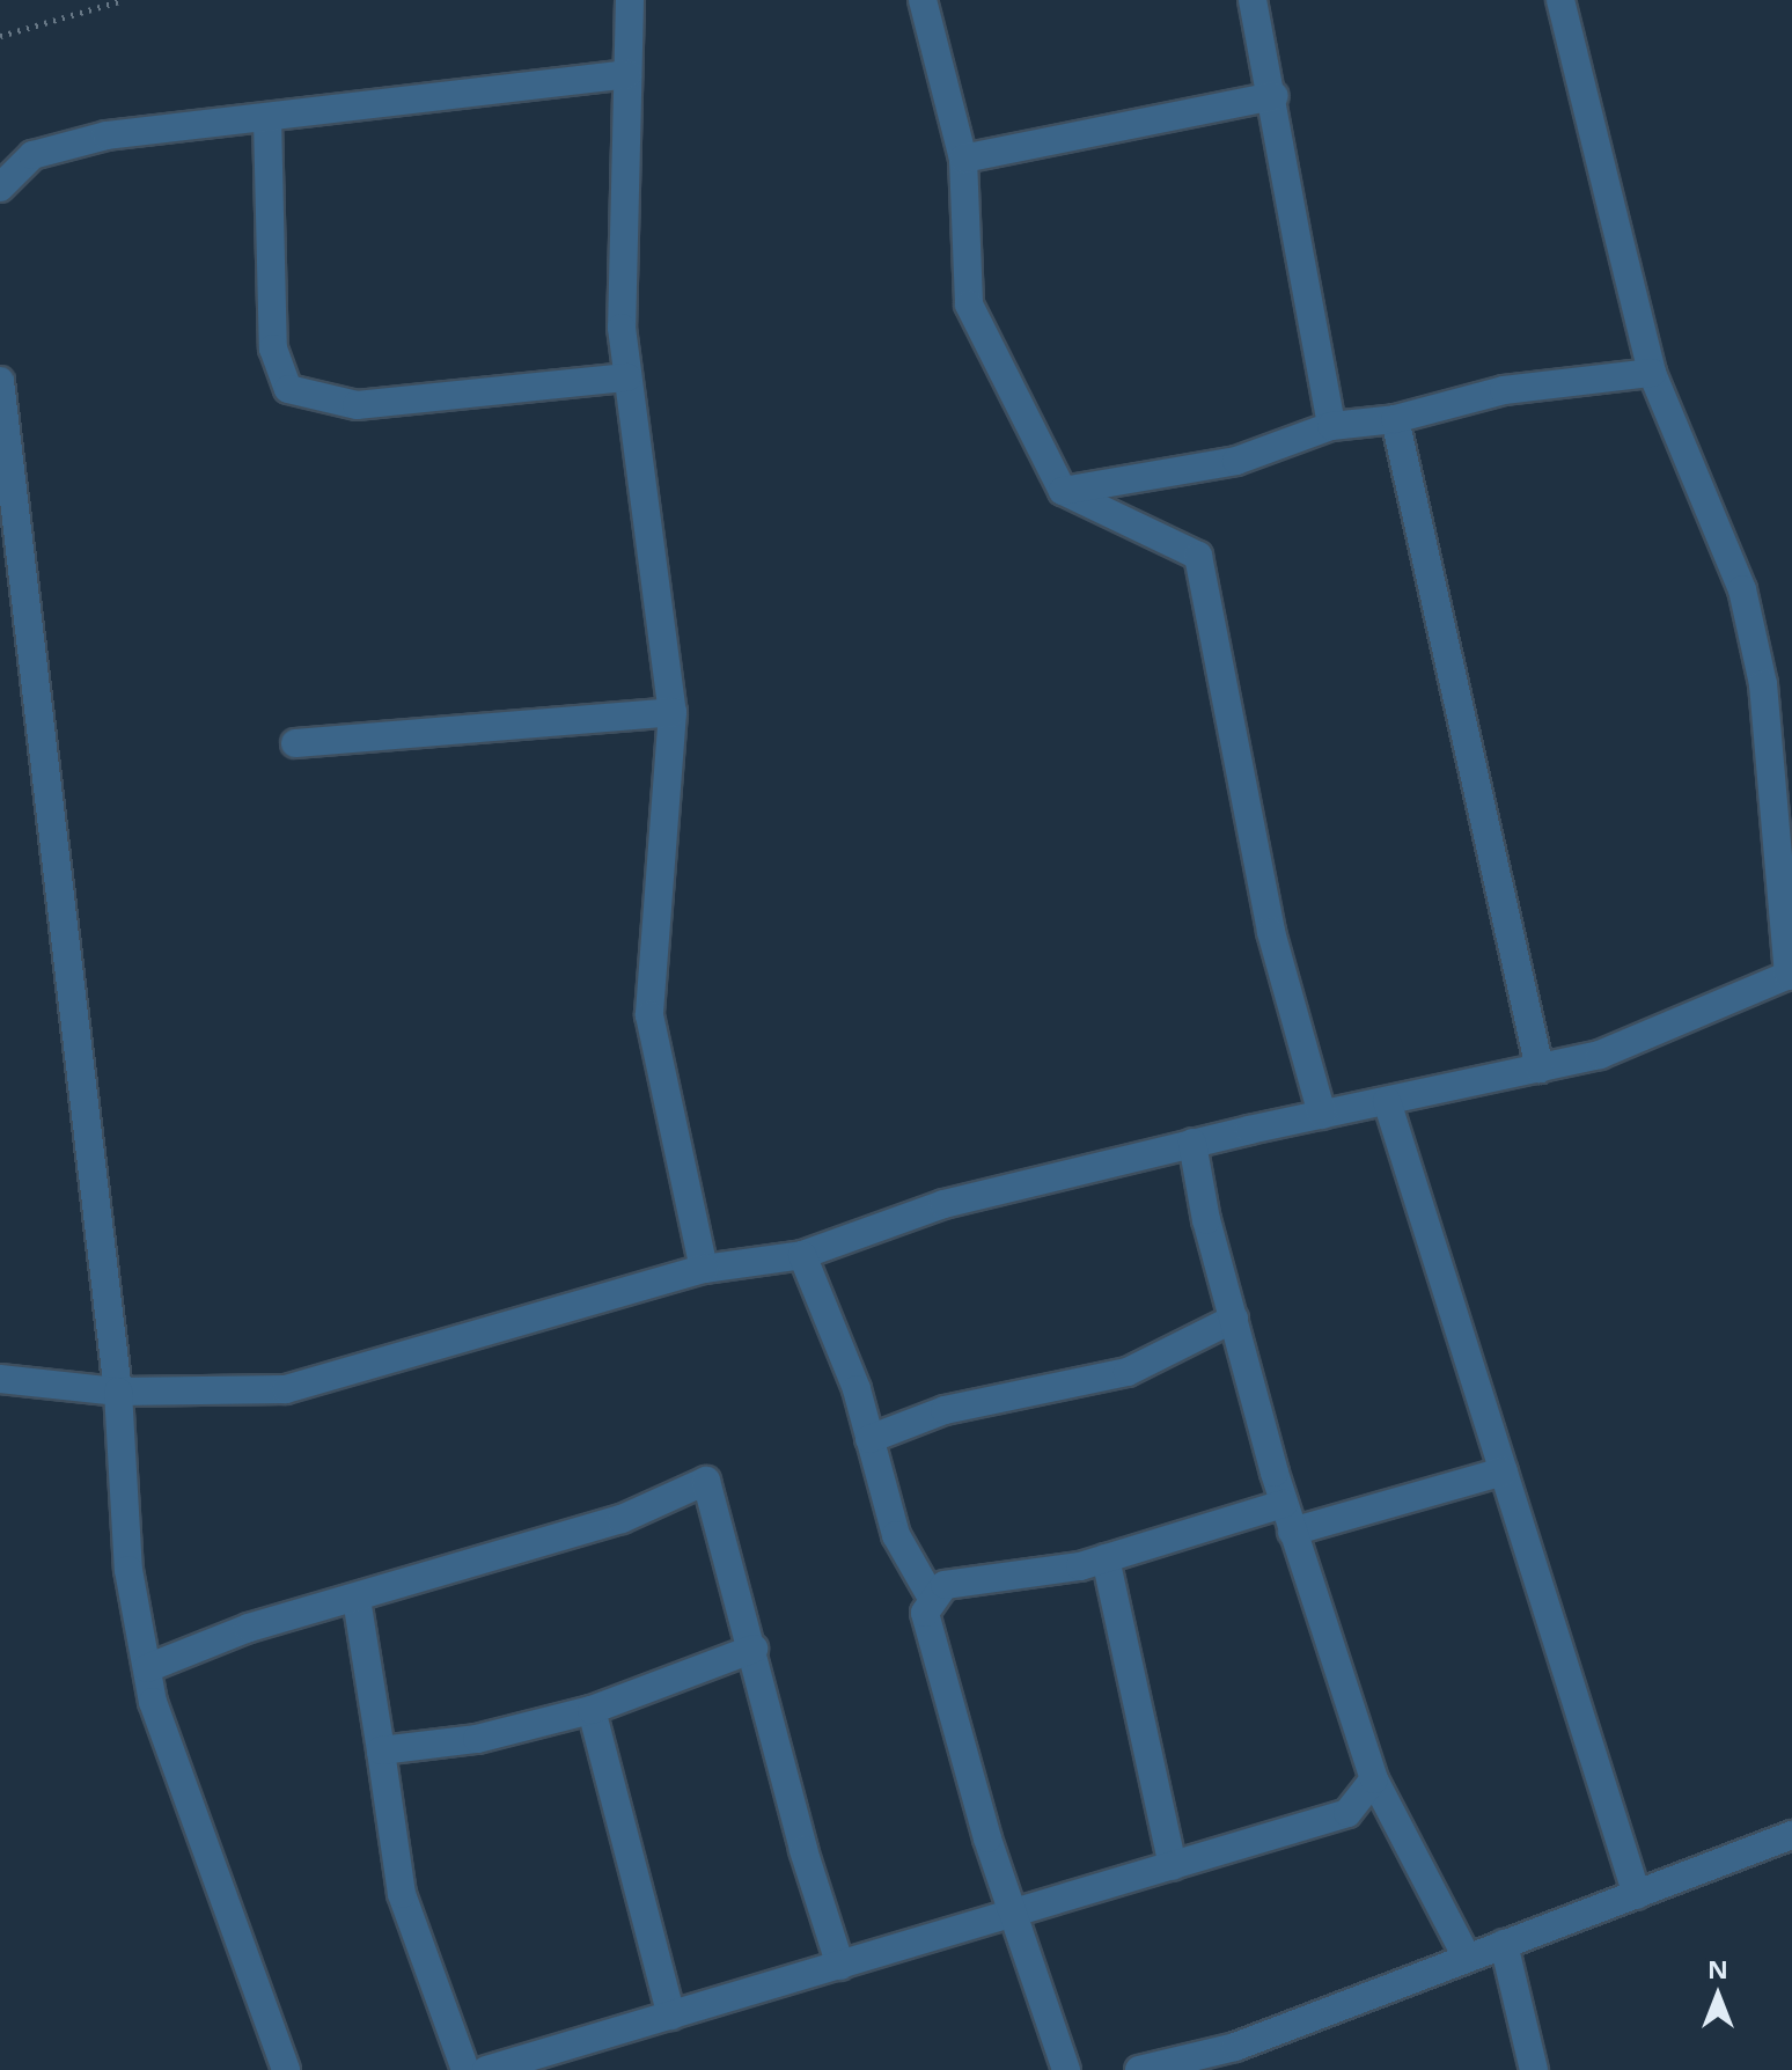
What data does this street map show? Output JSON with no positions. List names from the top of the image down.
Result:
{
  "north": "top"
}
